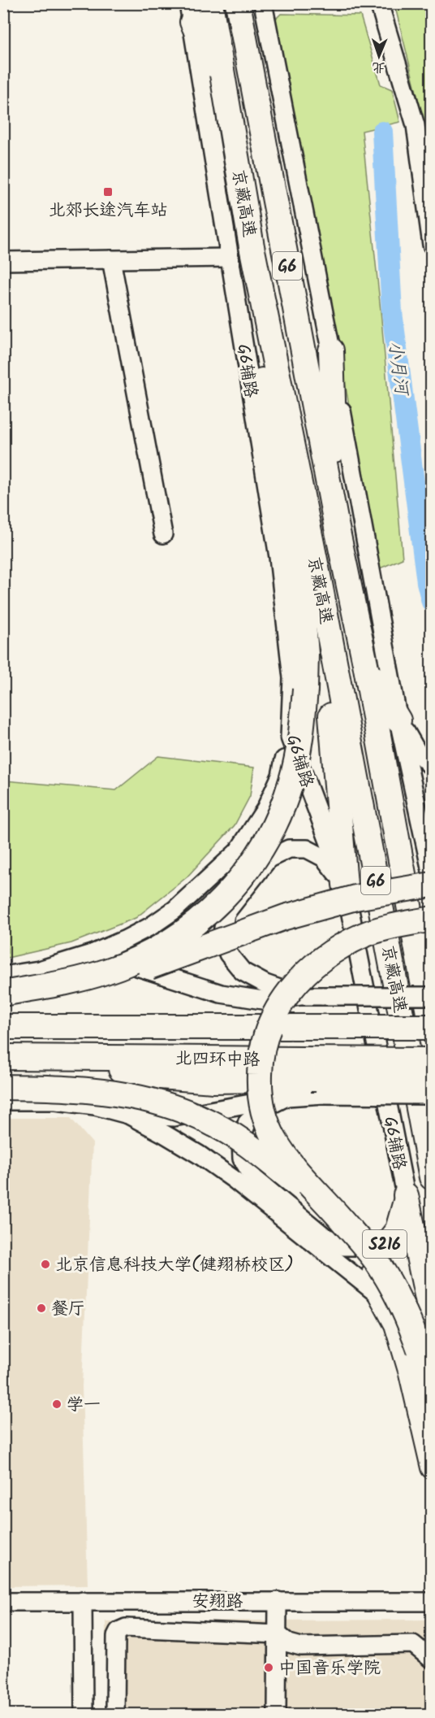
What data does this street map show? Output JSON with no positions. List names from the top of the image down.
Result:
{
  "streets": {
    "highway": ["京藏高速", "G6", "北四环中路"],
    "main road": ["G6辅路", "S216"],
    "street": ["安翔路"]
  },
  "water": ["小月河"],
  "places": {
    "transit": ["北郊长途汽车站"],
    "other": [
      "北京信息科技大学(健翔桥校区)",
      "餐厅",
      "学一",
      "中国音乐学院"
    ]
  },
  "north": "bottom"
}
